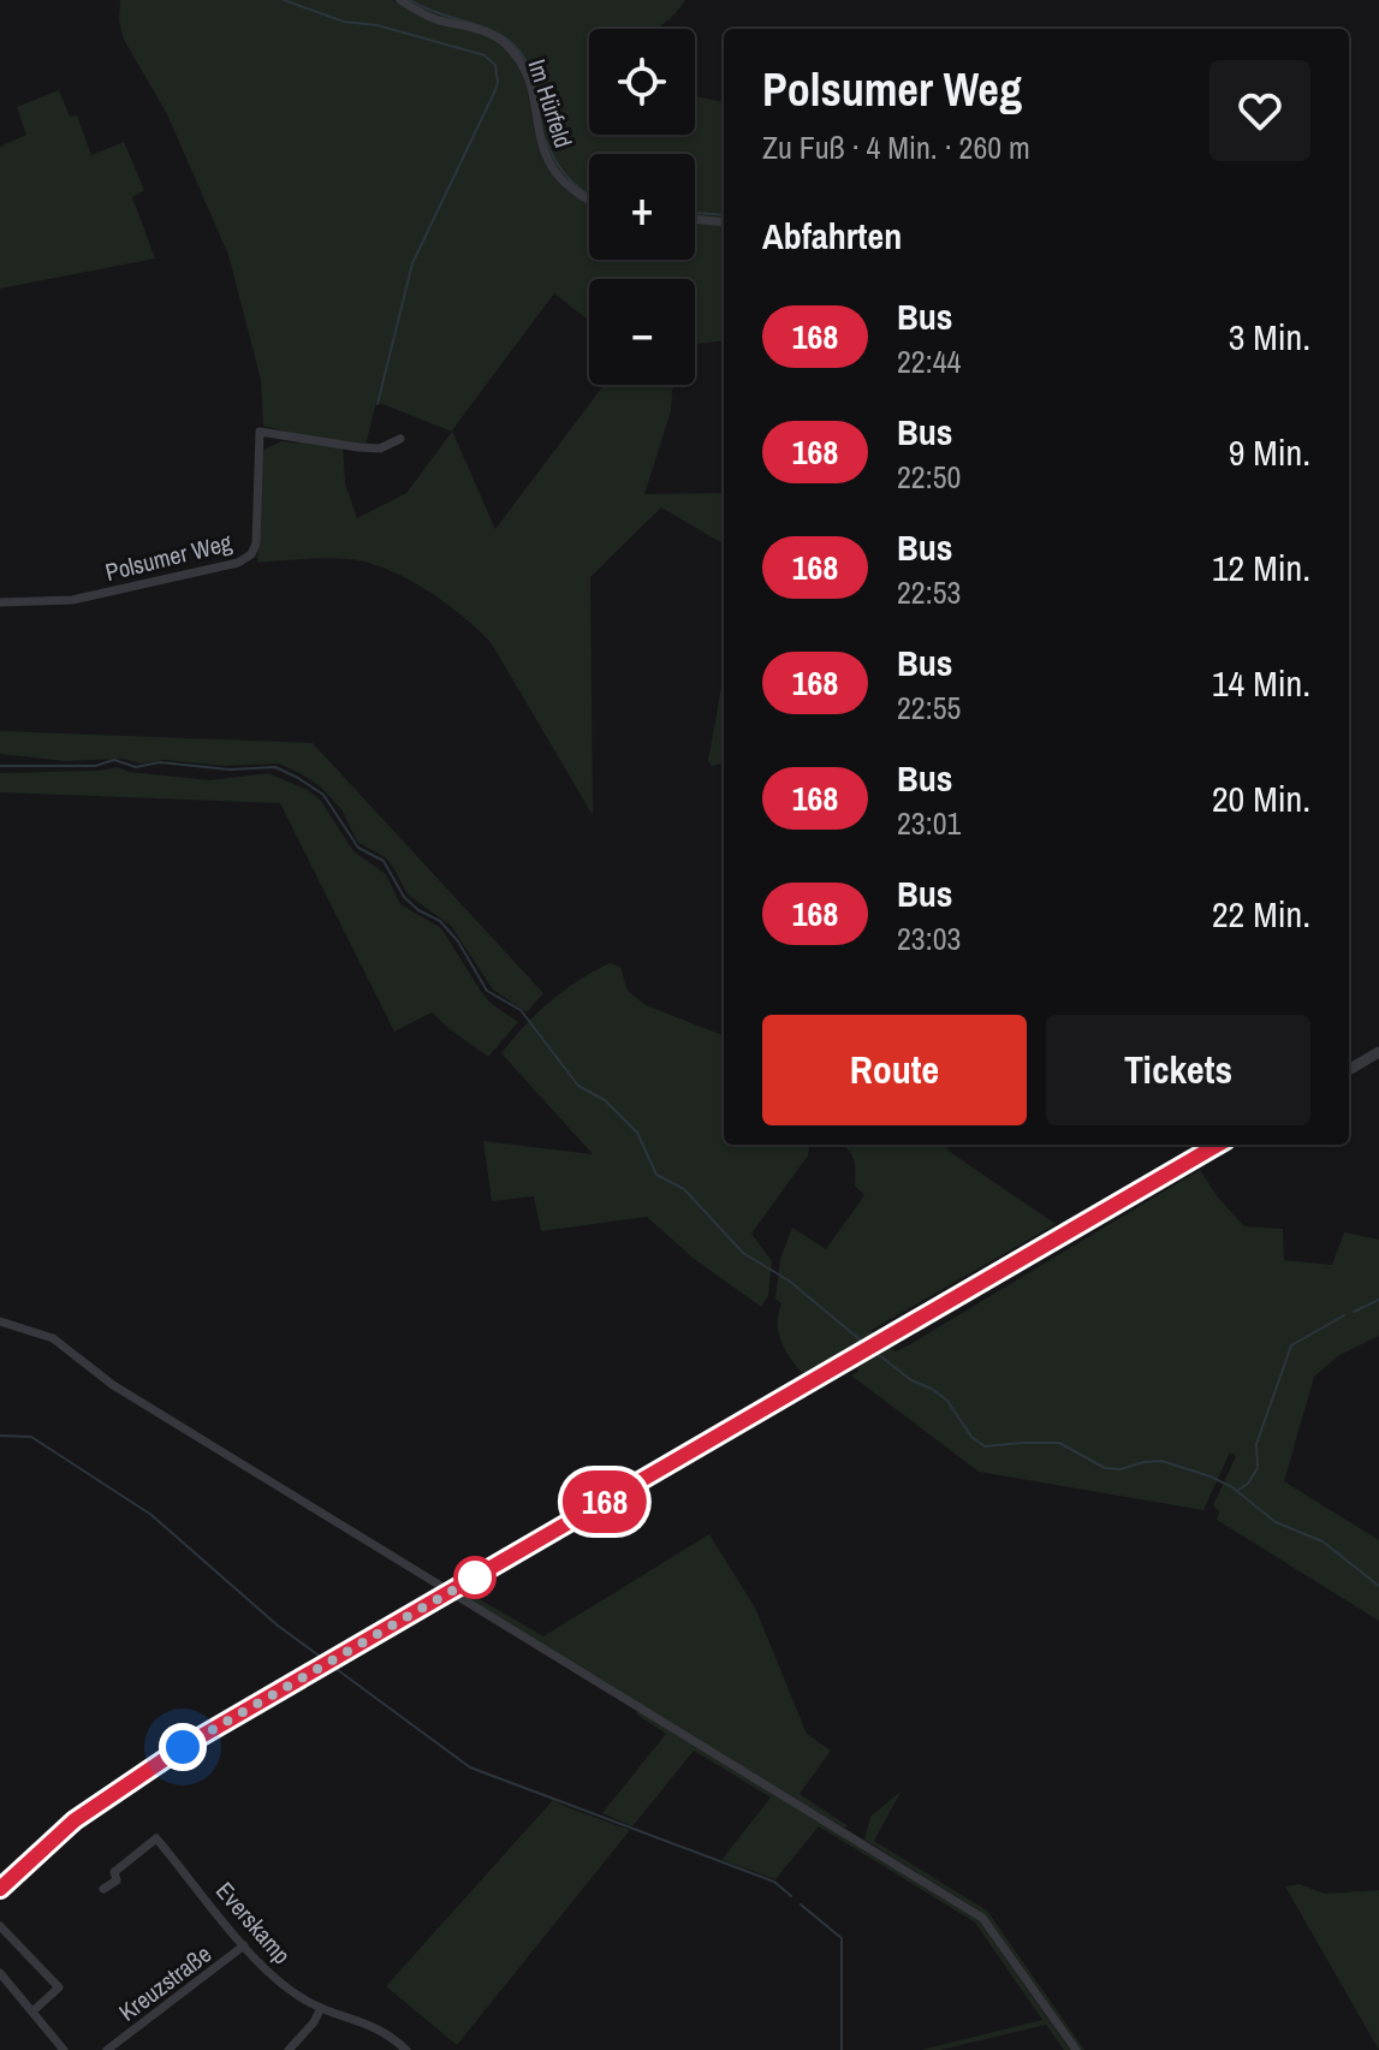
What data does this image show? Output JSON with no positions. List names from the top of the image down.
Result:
{
  "streets": {
    "street": [
      "Im Hürfeld",
      "Polsumer Weg",
      "Everskamp",
      "Kreuzstraße"
    ]
  },
  "crossings": [
    ["Everskamp", "Kreuzstraße"]
  ],
  "lines": ["bus line 168"],
  "page": {
    "on_map": "168",
    "map_buttons": ["+", "−"],
    "heading": [
      ["Polsumer Weg", "Zu Fuß · 4 Min. · 260 m"],
      "Abfahrten"
    ],
    "list": [
      {
        "mark": "168",
        "name": "Bus",
        "note": "22:44",
        "value": "3 Min."
      },
      {
        "mark": "168",
        "name": "Bus",
        "note": "22:50",
        "value": "9 Min."
      },
      {
        "mark": "168",
        "name": "Bus",
        "note": "22:53",
        "value": "12 Min."
      },
      {
        "mark": "168",
        "name": "Bus",
        "note": "22:55",
        "value": "14 Min."
      },
      {
        "mark": "168",
        "name": "Bus",
        "note": "23:01",
        "value": "20 Min."
      },
      {
        "mark": "168",
        "name": "Bus",
        "note": "23:03",
        "value": "22 Min."
      }
    ],
    "buttons": ["Route", "Tickets"]
  }
}
